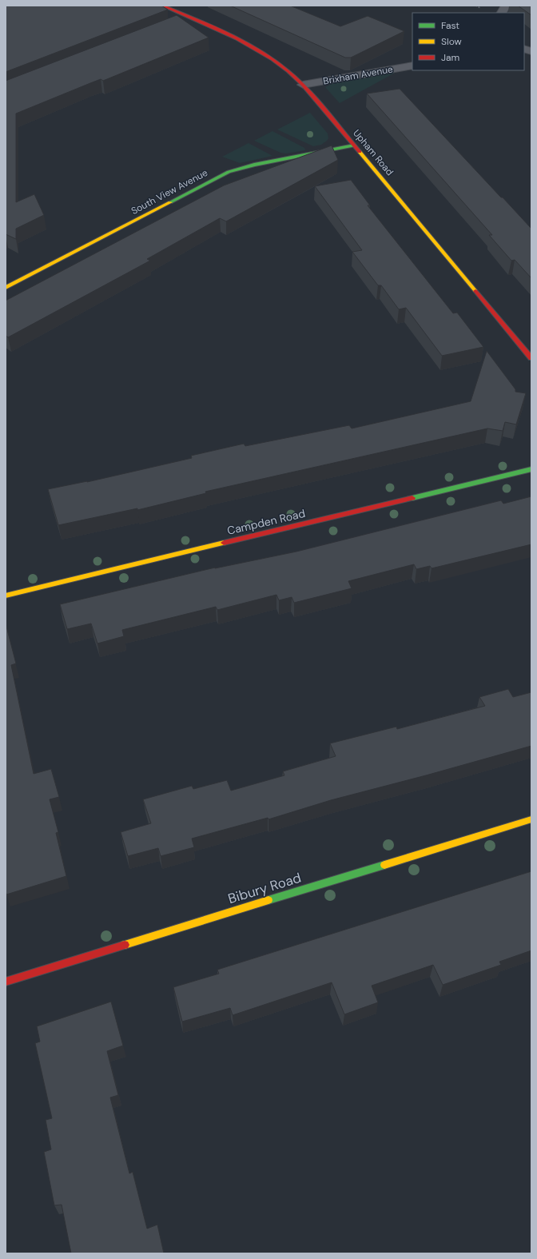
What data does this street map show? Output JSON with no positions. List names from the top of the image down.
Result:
{
  "streets": {
    "street": [
      "Brixham Avenue",
      "Upham Road",
      "South View Avenue",
      "Campden Road",
      "Bibury Road"
    ]
  },
  "crossings": [
    ["Brixham Avenue", "Upham Road"],
    ["Upham Road", "South View Avenue"]
  ],
  "legend": ["Fast", "Slow", "Jam"]
}
